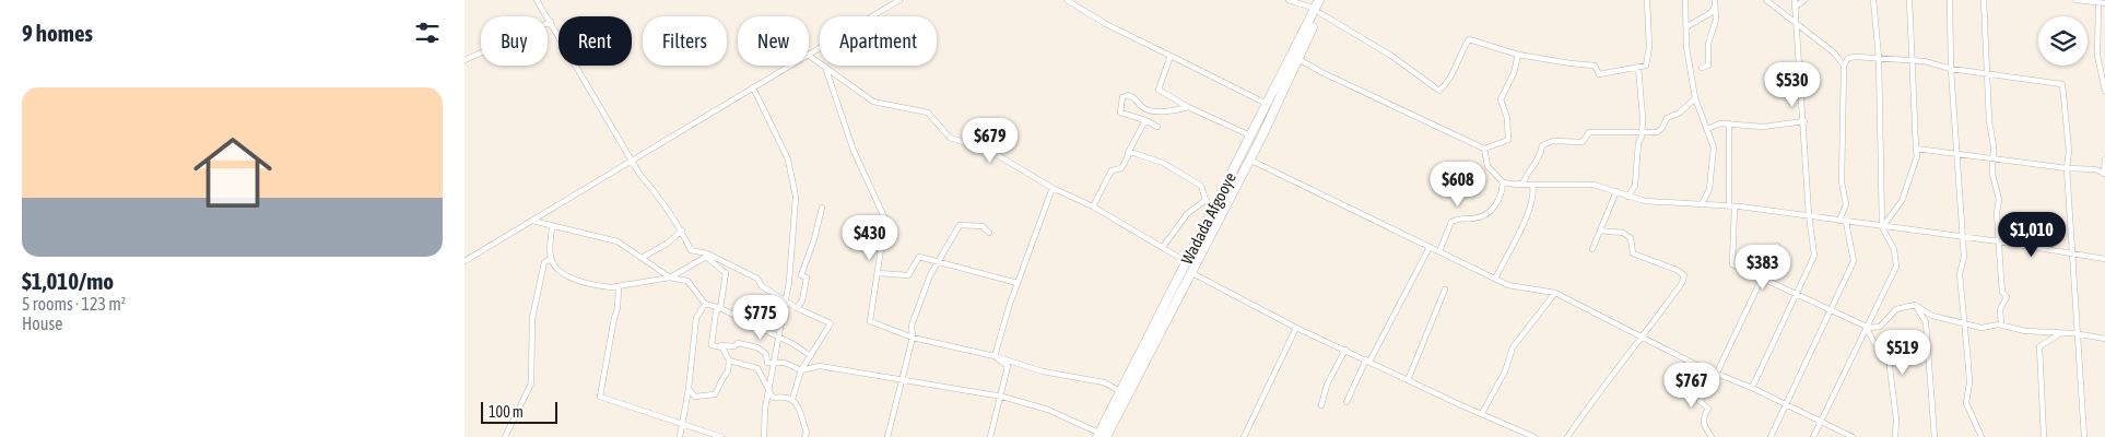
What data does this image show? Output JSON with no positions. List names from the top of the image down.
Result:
{
  "streets": {
    "highway": ["Wadada Afgooye"]
  },
  "scale_bar": "100 m",
  "page": {
    "heading": "9 homes",
    "chip": [
      "Buy",
      "Rent",
      "Filters",
      "New",
      "Apartment"
    ],
    "price": [
      "$530",
      "$679",
      "$608",
      "$1,010",
      "$430",
      "$383",
      "$775",
      "$519",
      "$767"
    ],
    "list": [
      {
        "name": "$1,010/mo",
        "note": "5 rooms · 123 m² · House"
      }
    ],
    "scale": "100 m"
  }
}
